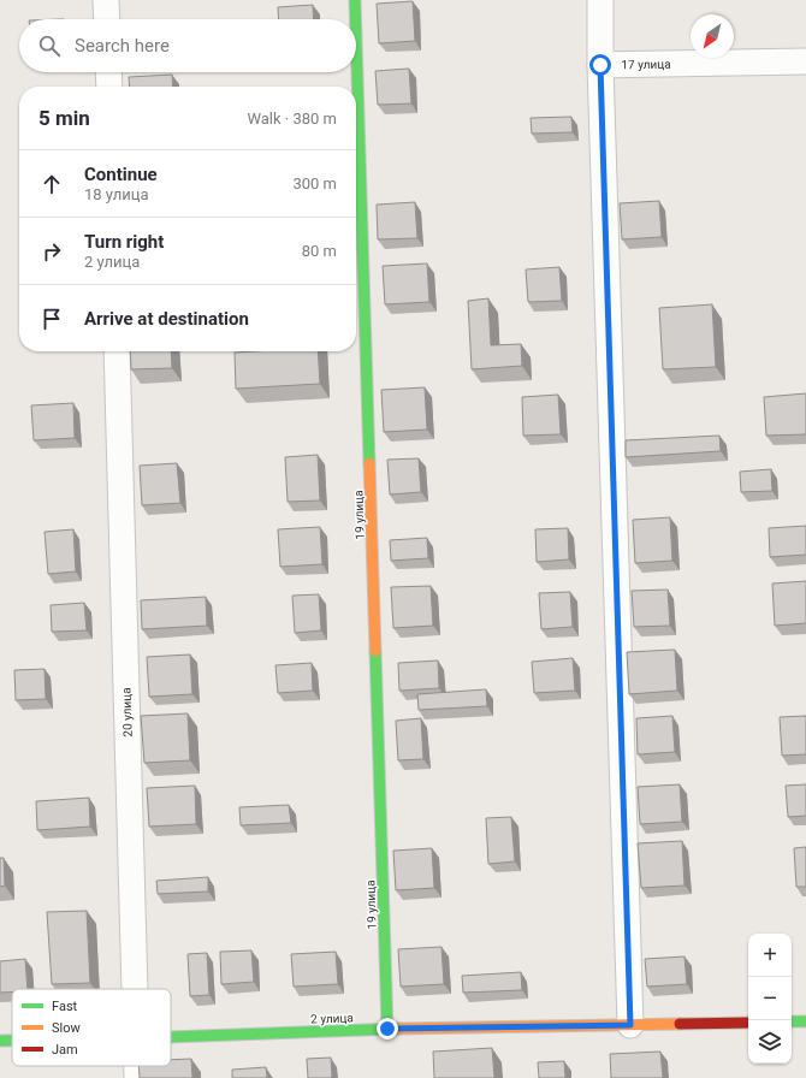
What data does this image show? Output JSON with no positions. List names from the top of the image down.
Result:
{
  "streets": {
    "street": [
      "17 улица",
      "19 улица",
      "20 улица",
      "2 улица"
    ]
  },
  "crossings": [
    ["19 улица", "2 улица"]
  ],
  "legend": ["Fast", "Slow", "Jam"],
  "north": "bottom left",
  "page": {
    "search": "Search here",
    "heading": ["5 min", "Walk · 380 m"],
    "list": [
      ["Continue", "18 улица", "300 m"],
      ["Turn right", "2 улица", "80 m"],
      "Arrive at destination"
    ],
    "map_buttons": ["+", "−"]
  }
}
